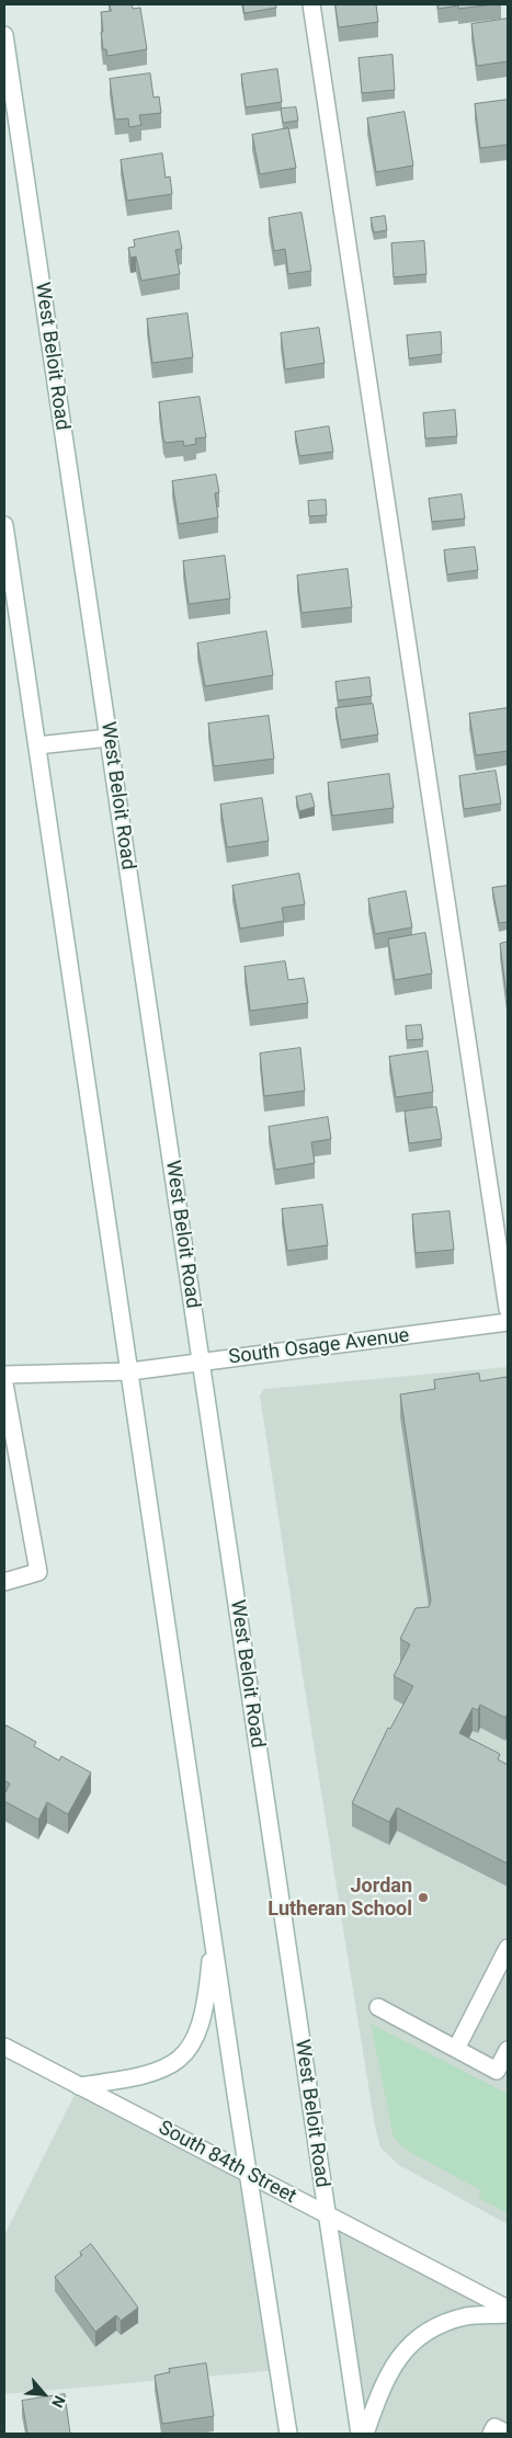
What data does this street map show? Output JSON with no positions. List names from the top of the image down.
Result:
{
  "streets": {
    "main road": ["West Beloit Road", "South Osage Avenue", "South 84th Street"]
  },
  "crossings": [
    ["West Beloit Road", "South Osage Avenue"],
    ["West Beloit Road", "South 84th Street"]
  ],
  "places": ["Jordan Lutheran School"],
  "north": "bottom right"
}
